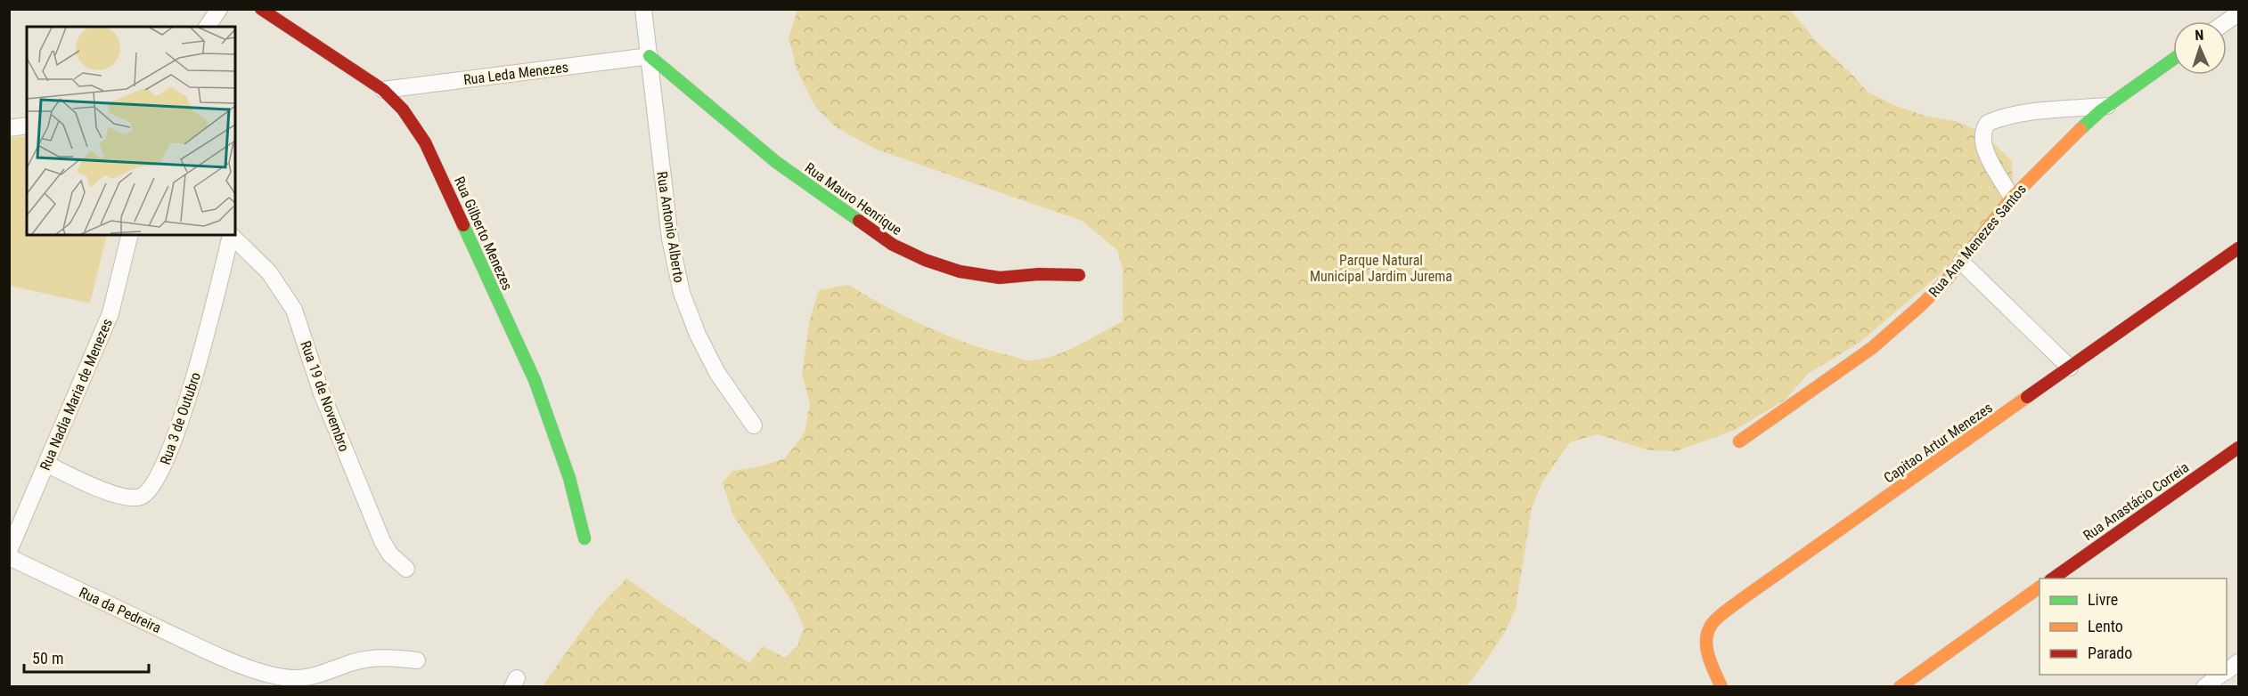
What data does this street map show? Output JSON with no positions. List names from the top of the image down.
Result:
{
  "streets": {
    "street": [
      "Rua Leda Menezes",
      "Rua Mauro Henrique",
      "Rua Antonio Alberto",
      "Rua Gilberto Menezes",
      "Rua Ana Menezes Santos",
      "Rua Nadia Maria de Menezes",
      "Rua 19 de Novembro",
      "Rua 3 de Outubro",
      "Capitao Artur Menezes",
      "Rua Anastácio Correia",
      "Rua da Pedreira"
    ]
  },
  "crossings": [
    ["Rua Leda Menezes", "Rua Mauro Henrique"],
    ["Rua Leda Menezes", "Rua Antonio Alberto"],
    ["Rua Leda Menezes", "Rua Gilberto Menezes"],
    ["Rua Mauro Henrique", "Rua Antonio Alberto"],
    ["Rua Nadia Maria de Menezes", "Rua 3 de Outubro"]
  ],
  "parks": ["Parque Natural Municipal Jardim Jurema"],
  "legend": ["Livre", "Lento", "Parado"],
  "scale_bar": "50 m",
  "north": "top"
}
